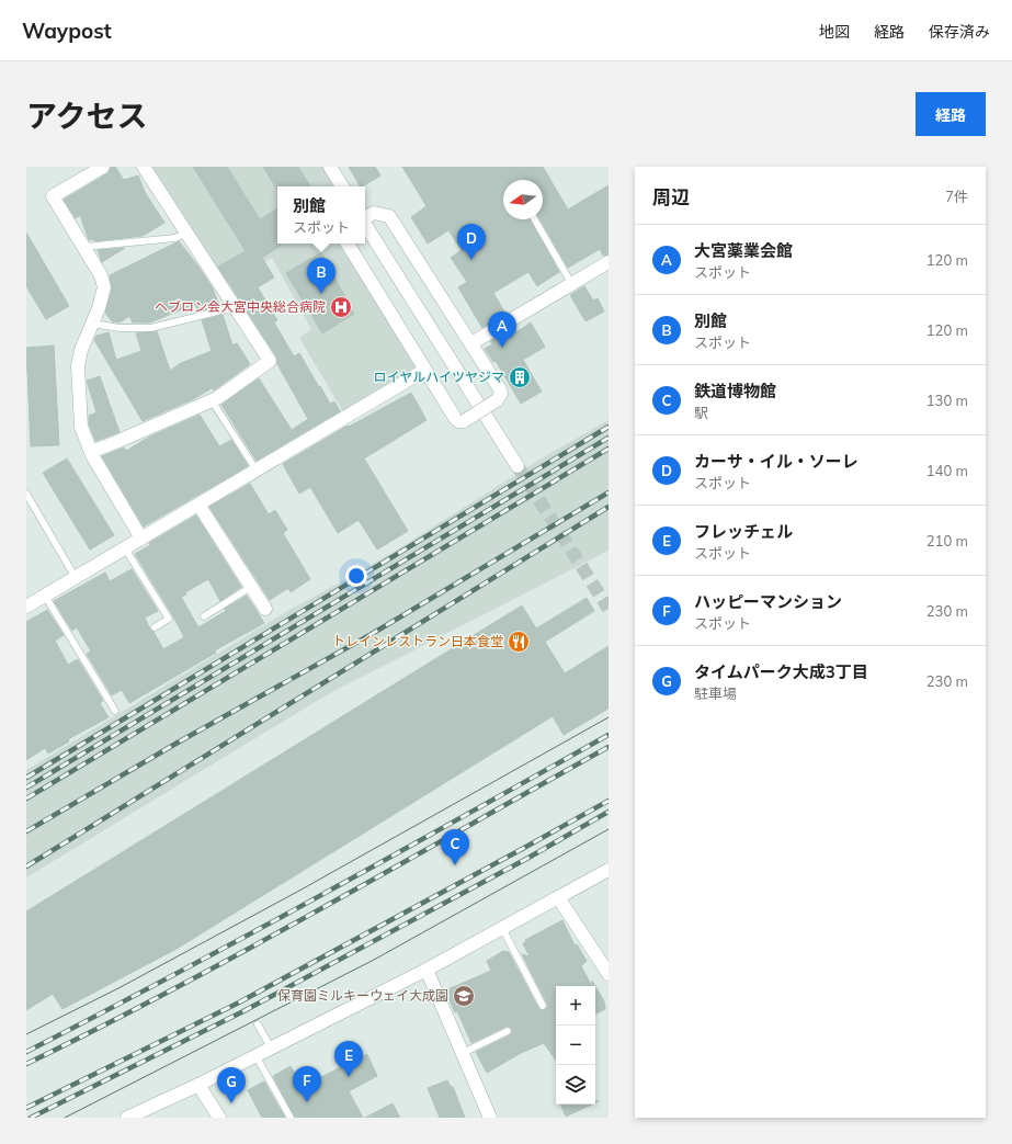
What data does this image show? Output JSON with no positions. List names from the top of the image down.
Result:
{
  "places": {
    "hospital": ["ヘブロン会大宮中央総合病院"],
    "building": ["ロイヤルハイツヤジマ"],
    "restaurant": ["トレインレストラン日本食堂"],
    "school or university": ["保育園ミルキーウェイ大成園"]
  },
  "north": "left",
  "page": {
    "header": "Waypost",
    "nav": ["地図", "経路", "保存済み"],
    "title": "アクセス",
    "buttons": "経路",
    "heading": ["周辺", "7件"],
    "popup": ["別館", "スポット"],
    "pins": [
      "D",
      "B",
      "A",
      "C",
      "E",
      "F",
      "G"
    ],
    "list": [
      {
        "mark": "A",
        "name": "大宮薬業会館",
        "note": "スポット",
        "value": "120 m"
      },
      {
        "mark": "B",
        "name": "別館",
        "note": "スポット",
        "value": "120 m"
      },
      {
        "mark": "C",
        "name": "鉄道博物館",
        "note": "駅",
        "value": "130 m"
      },
      {
        "mark": "D",
        "name": "カーサ・イル・ソーレ",
        "note": "スポット",
        "value": "140 m"
      },
      {
        "mark": "E",
        "name": "フレッチェル",
        "note": "スポット",
        "value": "210 m"
      },
      {
        "mark": "F",
        "name": "ハッピーマンション",
        "note": "スポット",
        "value": "230 m"
      },
      {
        "mark": "G",
        "name": "タイムパーク大成3丁目",
        "note": "駐車場",
        "value": "230 m"
      }
    ],
    "map_buttons": ["+", "−"]
  }
}
